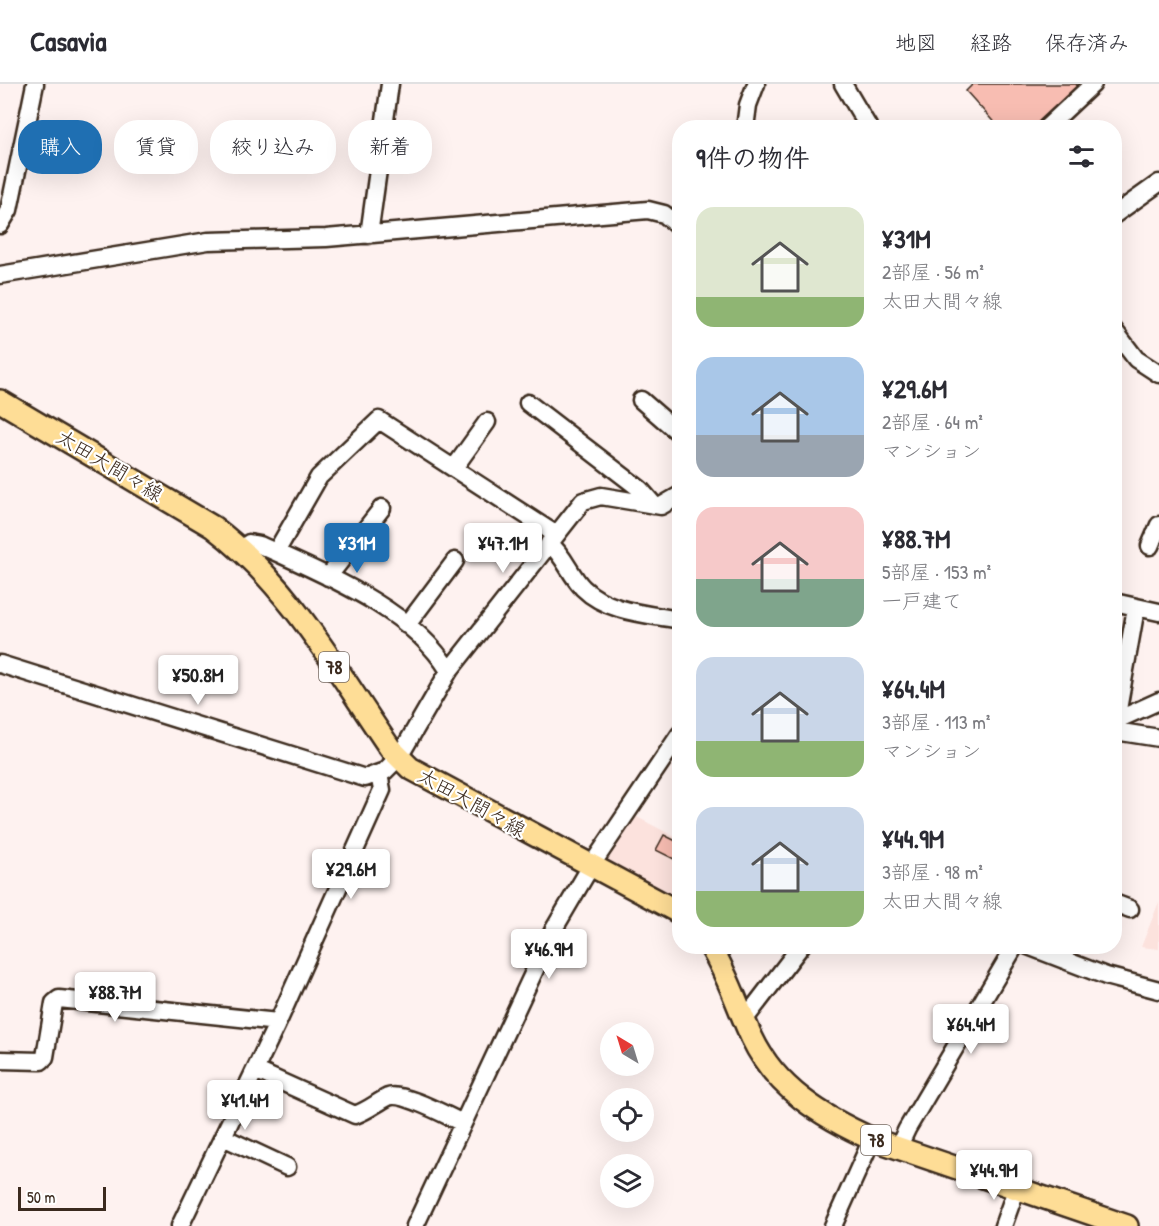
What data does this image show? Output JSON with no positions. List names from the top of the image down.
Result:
{
  "streets": {
    "main road": ["太田大間々線", "78"]
  },
  "scale_bar": "50 m",
  "north": "top left",
  "page": {
    "header": "Casavia",
    "nav": ["地図", "経路", "保存済み"],
    "chip": [
      "購入",
      "賃貸",
      "絞り込み",
      "新着"
    ],
    "heading": "9件の物件",
    "list": [
      {
        "name": "¥31M",
        "note": "2部屋 · 56 m² · 太田大間々線"
      },
      {
        "name": "¥29.6M",
        "note": "2部屋 · 64 m² · マンション"
      },
      {
        "name": "¥88.7M",
        "note": "5部屋 · 153 m² · 一戸建て"
      },
      {
        "name": "¥64.4M",
        "note": "3部屋 · 113 m² · マンション"
      },
      {
        "name": "¥44.9M",
        "note": "3部屋 · 98 m² · 太田大間々線"
      }
    ],
    "price": [
      "¥31M",
      "¥47.1M",
      "¥50.8M",
      "¥29.6M",
      "¥46.9M",
      "¥88.7M",
      "¥64.4M",
      "¥41.4M",
      "¥44.9M"
    ],
    "scale": "50 m"
  }
}
